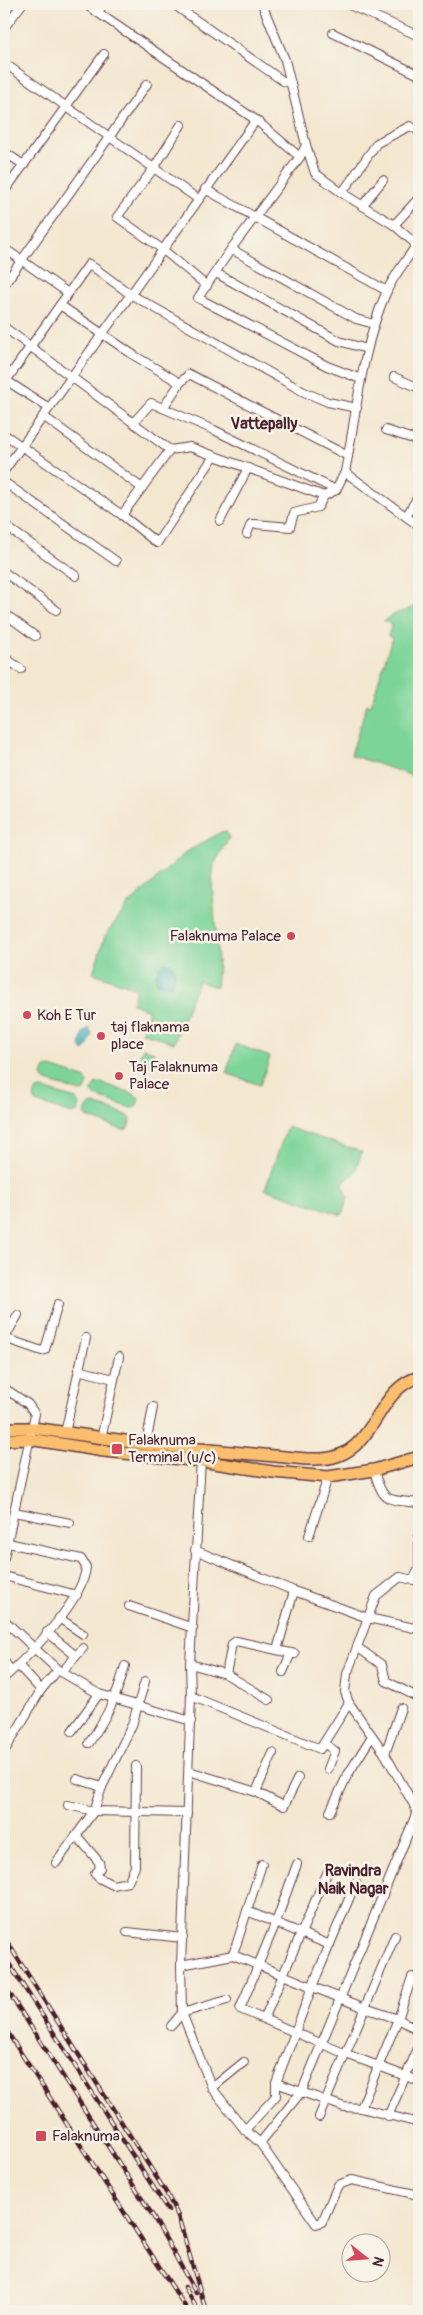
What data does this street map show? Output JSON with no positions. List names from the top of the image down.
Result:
{
  "districts": ["Vattepally", "Ravindra Naik Nagar"],
  "places": {
    "other": [
      "Falaknuma Palace",
      "Koh E Tur",
      "taj flaknama place",
      "Taj Falaknuma Palace"
    ],
    "transit": ["Falaknuma Terminal (u/c)", "Falaknuma"]
  },
  "north": "right"
}
